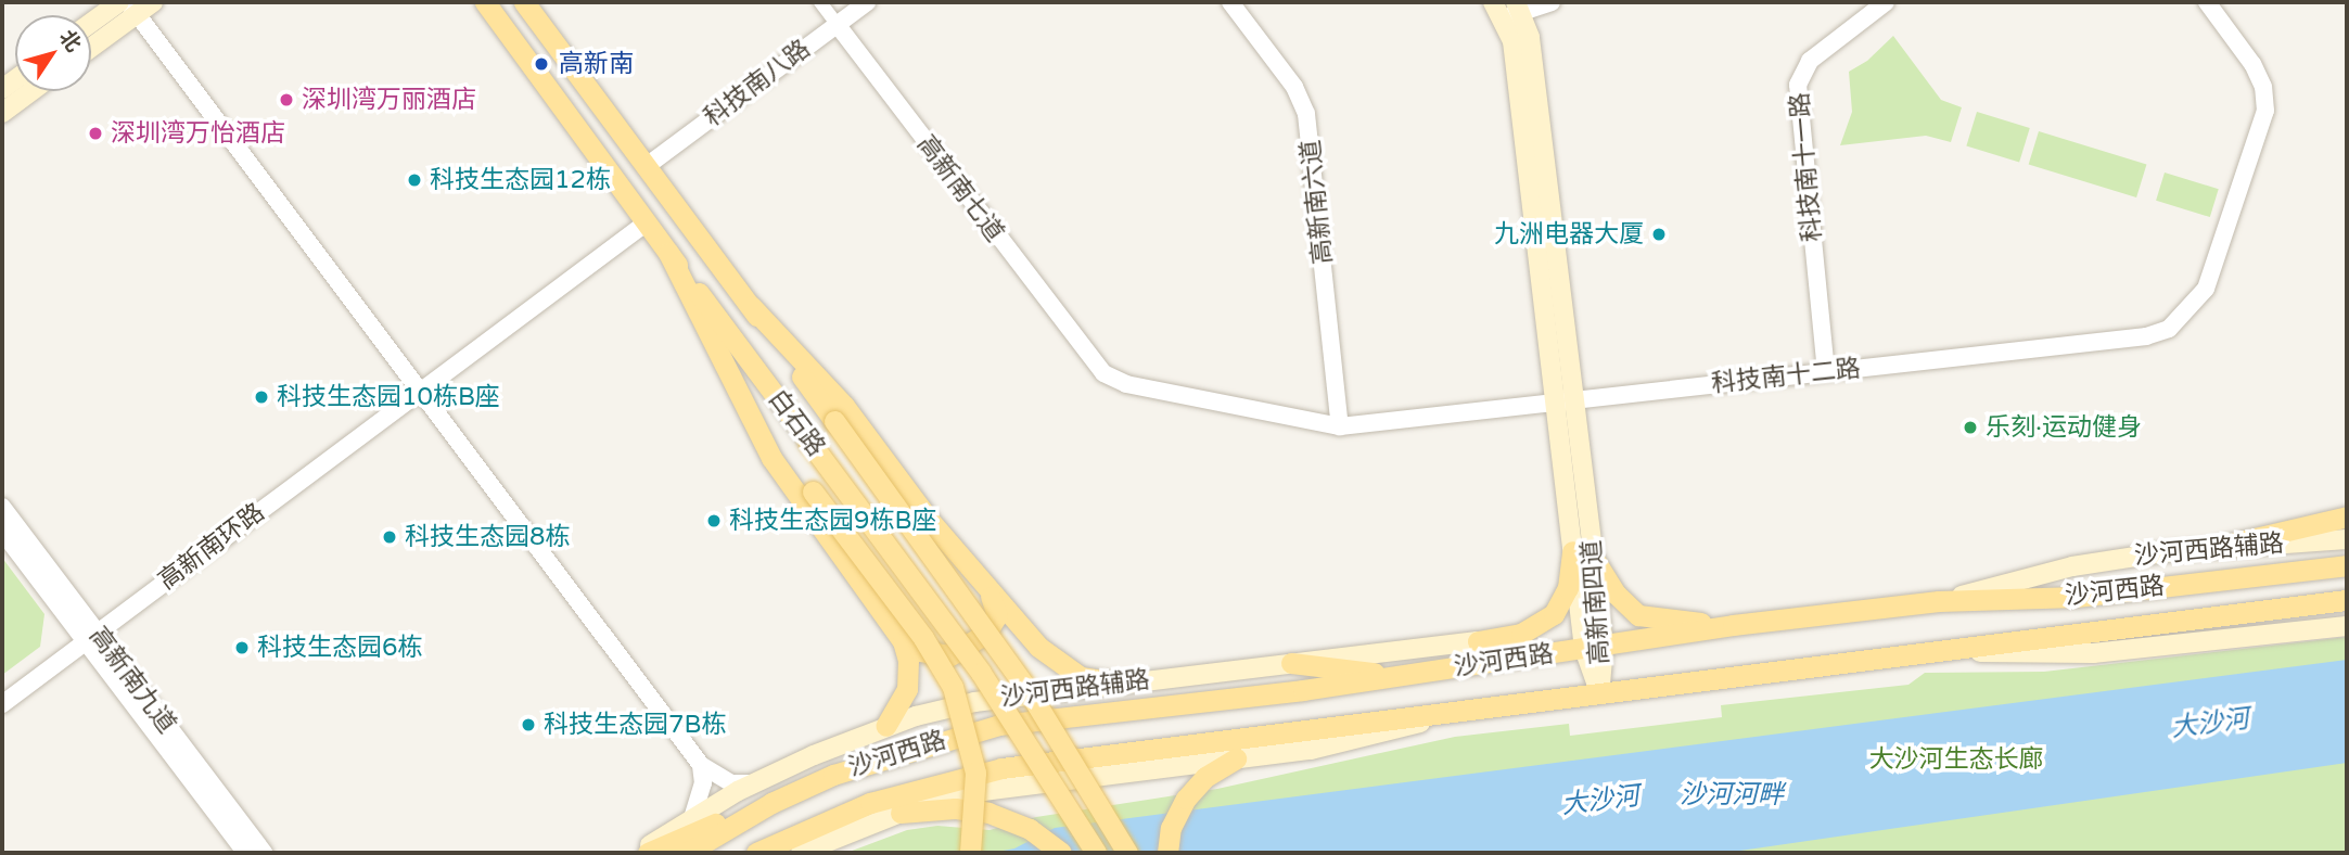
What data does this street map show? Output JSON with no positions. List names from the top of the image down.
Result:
{
  "streets": {
    "main road": [
      "白石路",
      "沙河西路辅路",
      "沙河西路",
      "高新南四道"
    ],
    "street": [
      "科技南八路",
      "科技南十一路",
      "高新南七道",
      "高新南六道",
      "科技南十二路",
      "高新南环路",
      "高新南九道"
    ]
  },
  "crossings": [
    ["科技南八路", "高新南七道"],
    ["科技南八路", "白石路"],
    ["科技南十一路", "科技南十二路"],
    ["高新南七道", "科技南十二路"],
    ["高新南六道", "科技南十二路"],
    ["科技南十二路", "高新南四道"],
    ["白石路", "高新南环路"],
    ["高新南环路", "高新南九道"],
    ["沙河西路辅路", "沙河西路"],
    ["沙河西路", "高新南四道"]
  ],
  "water": ["大沙河", "沙河河畔"],
  "parks": ["大沙河生态长廊"],
  "places": [
    "高新南",
    "深圳湾万丽酒店",
    "深圳湾万怡酒店",
    "科技生态园12栋",
    "九洲电器大厦",
    "科技生态园10栋B座",
    "乐刻·运动健身",
    "科技生态园9栋B座",
    "科技生态园8栋",
    "科技生态园6栋",
    "科技生态园7B栋"
  ],
  "north": "top right"
}
